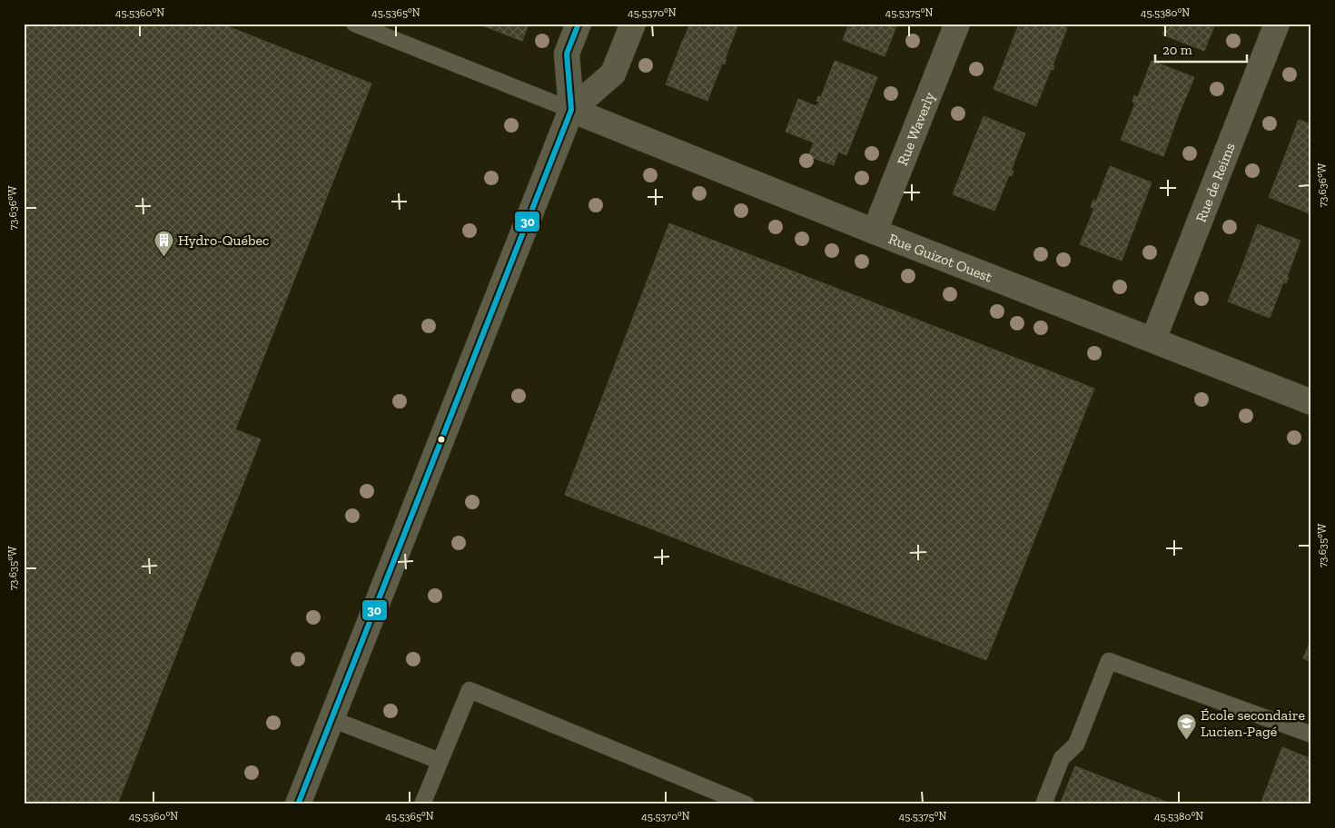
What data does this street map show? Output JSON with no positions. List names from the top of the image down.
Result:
{
  "streets": {
    "street": ["Rue Waverly", "Rue de Reims", "Rue Guizot Ouest"]
  },
  "crossings": [
    ["Rue Waverly", "Rue Guizot Ouest"],
    ["Rue de Reims", "Rue Guizot Ouest"]
  ],
  "places": {
    "building": ["Hydro-Québec"],
    "school or university": ["École secondaire Lucien-Pagé"]
  },
  "lines": ["transit line 30"],
  "scale_bar": "20 m",
  "coordinates": [
    "45.5360°N",
    "45.5365°N",
    "45.5370°N",
    "45.5375°N",
    "45.5380°N",
    "73.636°W",
    "73.635°W"
  ]
}
